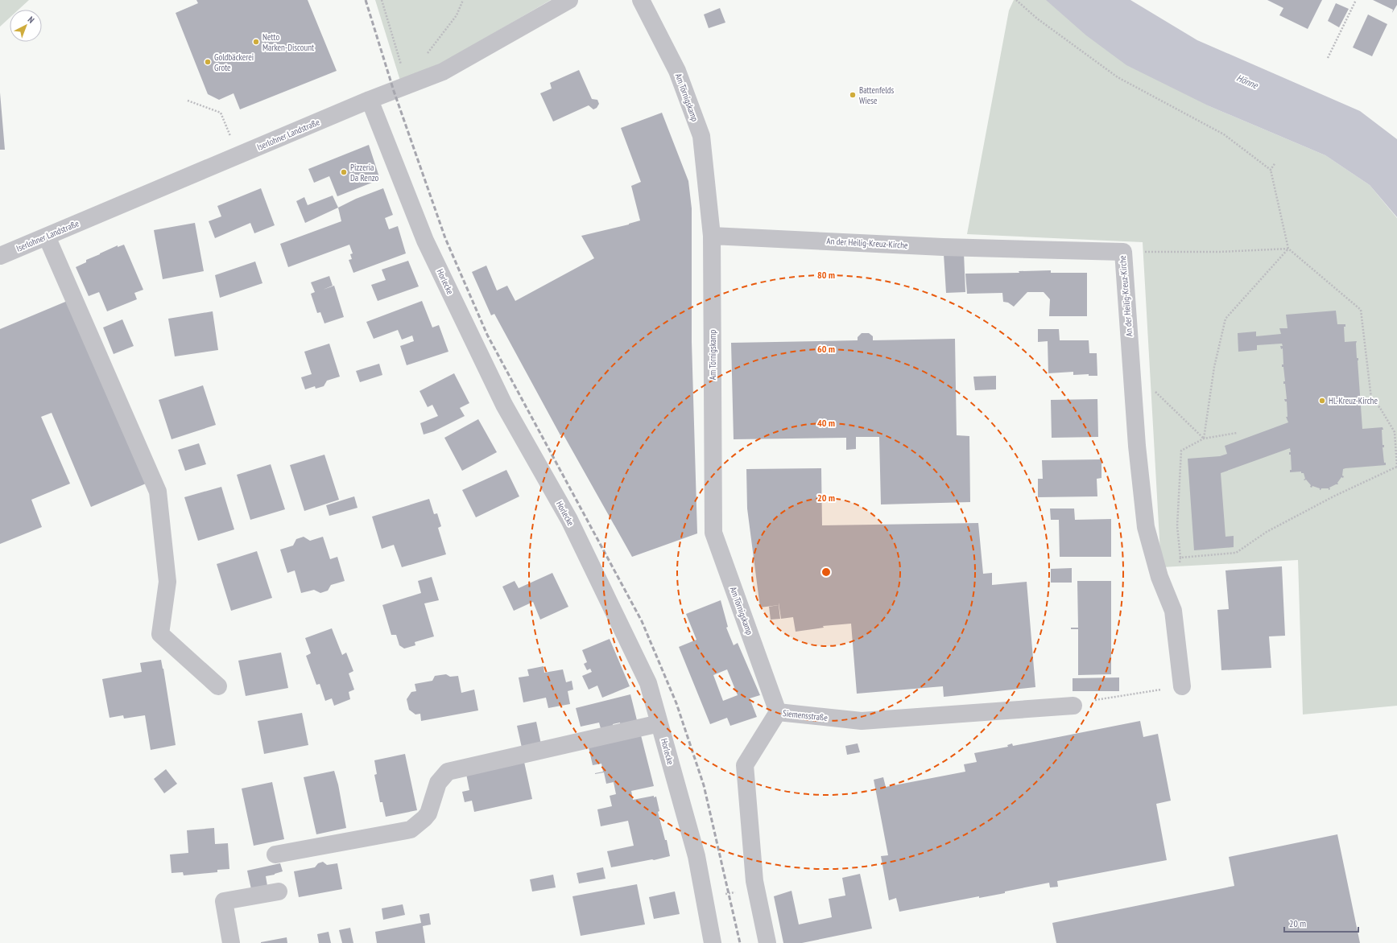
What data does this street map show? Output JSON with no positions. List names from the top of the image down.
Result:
{
  "streets": {
    "street": [
      "Am Törnigskamp",
      "Iserlohner Landstraße",
      "An der Heilig-Kreuz-Kirche",
      "Horlecke",
      "Siemensstraße"
    ]
  },
  "crossings": [
    ["Am Törnigskamp", "An der Heilig-Kreuz-Kirche"],
    ["Am Törnigskamp", "Siemensstraße"],
    ["Iserlohner Landstraße", "Horlecke"]
  ],
  "water": ["Hönne"],
  "places": [
    "Netto Marken-Discount",
    "Goldbäckerei Grote",
    "Battenfelds Wiese",
    "Pizzeria Da Renzo",
    "Hl.-Kreuz-Kirche"
  ],
  "scale_bar": "20 m",
  "north": "top right",
  "rings": [
    "80 m",
    "60 m",
    "40 m",
    "20 m"
  ]
}
